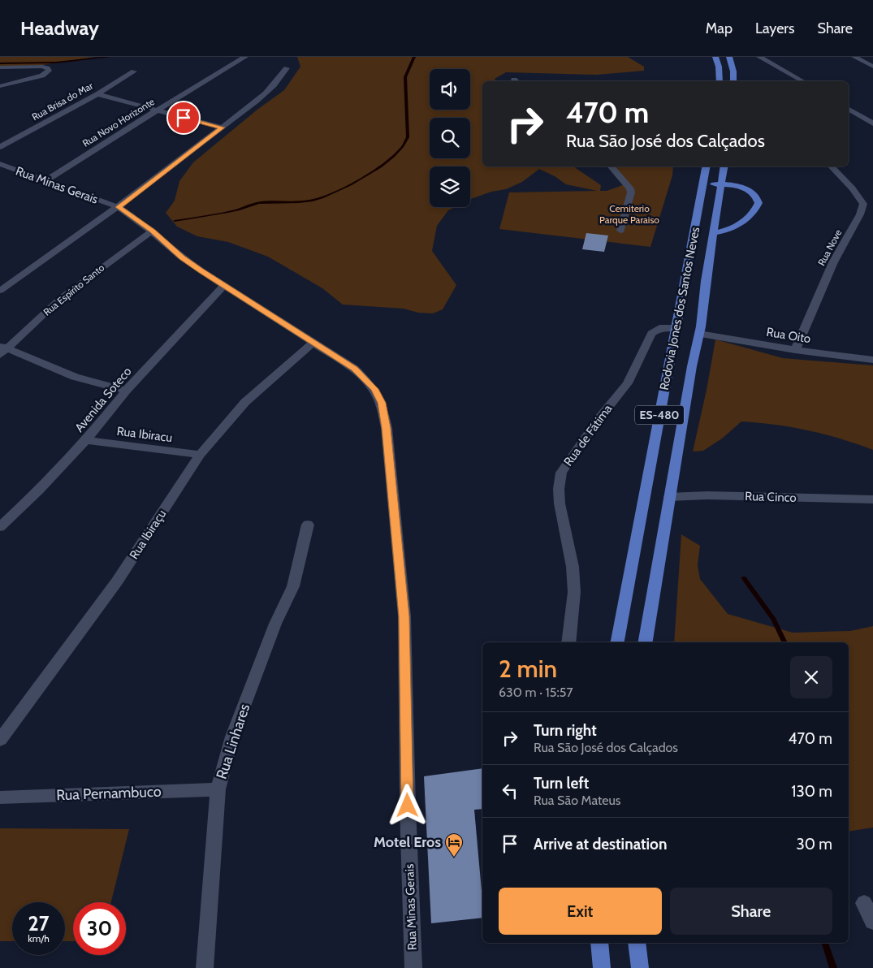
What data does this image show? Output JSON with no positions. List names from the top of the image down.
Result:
{
  "streets": {
    "main road": ["Rodovia Jones dos Santos Neves", "ES-480"],
    "street": [
      "Rua Brisa do Mar",
      "Rua Novo Horizonte",
      "Rua Minas Gerais",
      "Rua Nove",
      "Rua Espírito Santo",
      "Rua Oito",
      "Avenida Soteco",
      "Rua Ibiracu",
      "Rua de Fátima",
      "Rua Cinco",
      "Rua Ibiraçu",
      "Rua Linhares",
      "Rua Pernambuco"
    ]
  },
  "crossings": [
    ["Rua Novo Horizonte", "Rua Minas Gerais"],
    ["Rua Minas Gerais", "Rua Espírito Santo"],
    ["Rua Minas Gerais", "Avenida Soteco"],
    ["Rua Minas Gerais", "Rua Ibiraçu"],
    ["Rua Nove", "Rua Oito"],
    ["Rodovia Jones dos Santos Neves", "Rua Oito"],
    ["Rodovia Jones dos Santos Neves", "Rua de Fátima"],
    ["Rodovia Jones dos Santos Neves", "Rua Cinco"],
    ["Avenida Soteco", "Rua Ibiracu"],
    ["Rua Ibiracu", "Rua Ibiraçu"],
    ["Rua Linhares", "Rua Pernambuco"]
  ],
  "parks": ["Cemiterio Parque Paraiso"],
  "places": {
    "hotel": ["Motel Eros"]
  },
  "page": {
    "header": "Headway",
    "nav": ["Map", "Layers", "Share"],
    "turn": ["470 m", "Rua São José dos Calçados"],
    "heading": ["2 min", "630 m · 15:57"],
    "list": [
      {
        "name": "Turn right",
        "note": "Rua São José dos Calçados",
        "value": "470 m"
      },
      {
        "name": "Turn left",
        "note": "Rua São Mateus",
        "value": "130 m"
      },
      {
        "name": "Arrive at destination",
        "value": "30 m"
      }
    ],
    "buttons": ["Exit", "Share"],
    "speed": "27 km/h",
    "limit": "30"
  }
}
